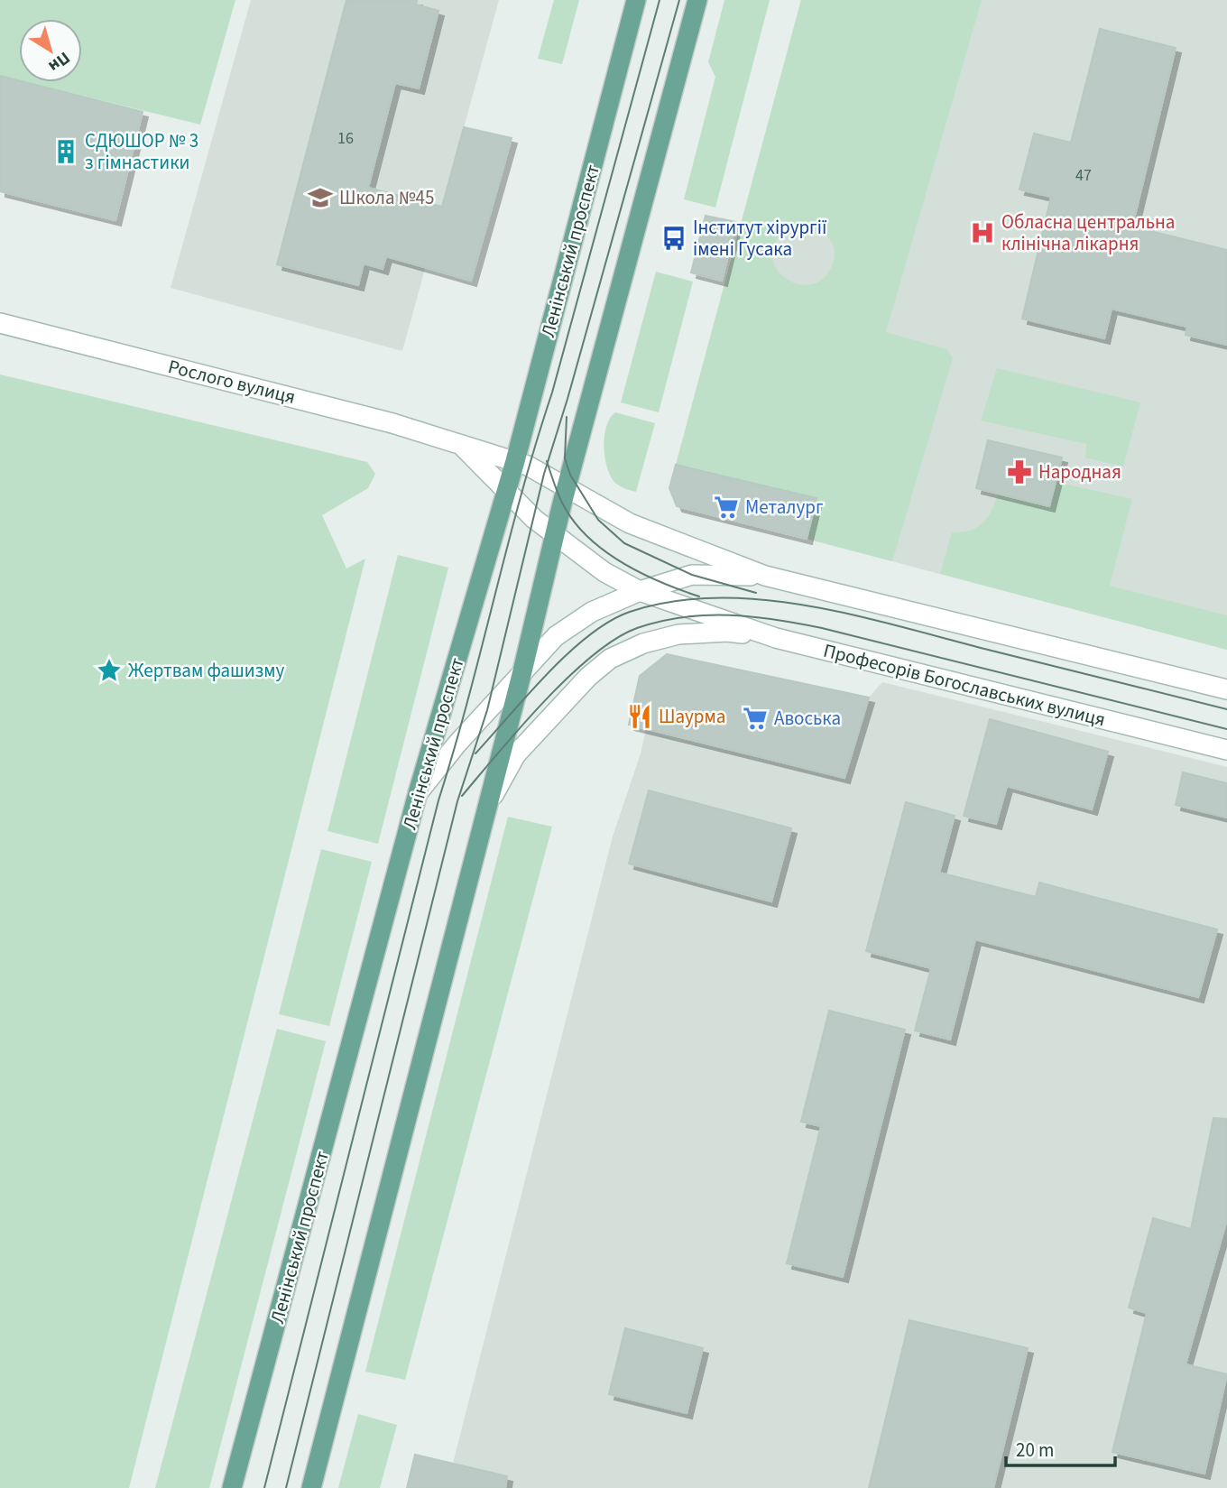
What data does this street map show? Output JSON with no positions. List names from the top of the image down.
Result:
{
  "streets": {
    "main road": ["Ленінський проспект"],
    "street": ["Рослого вулиця", "Професорів Богославських вулиця"]
  },
  "crossings": [
    ["Ленінський проспект", "Рослого вулиця"],
    ["Ленінський проспект", "Професорів Богославських вулиця"],
    ["Рослого вулиця", "Професорів Богославських вулиця"]
  ],
  "places": {
    "building": ["СДЮШОР № 3 з гімнастики"],
    "school or university": ["Школа №45"],
    "hospital": ["Обласна центральна клінічна лікарня"],
    "bus stop": ["Інститут хірургії імені Гусака"],
    "pharmacy": ["Народная"],
    "supermarket": ["Металург", "Авоська"],
    "place": ["Жертвам фашизму"],
    "restaurant": ["Шаурма"]
  },
  "house_numbers": ["16", "47"],
  "scale_bar": "20 m",
  "north": "bottom right"
}
